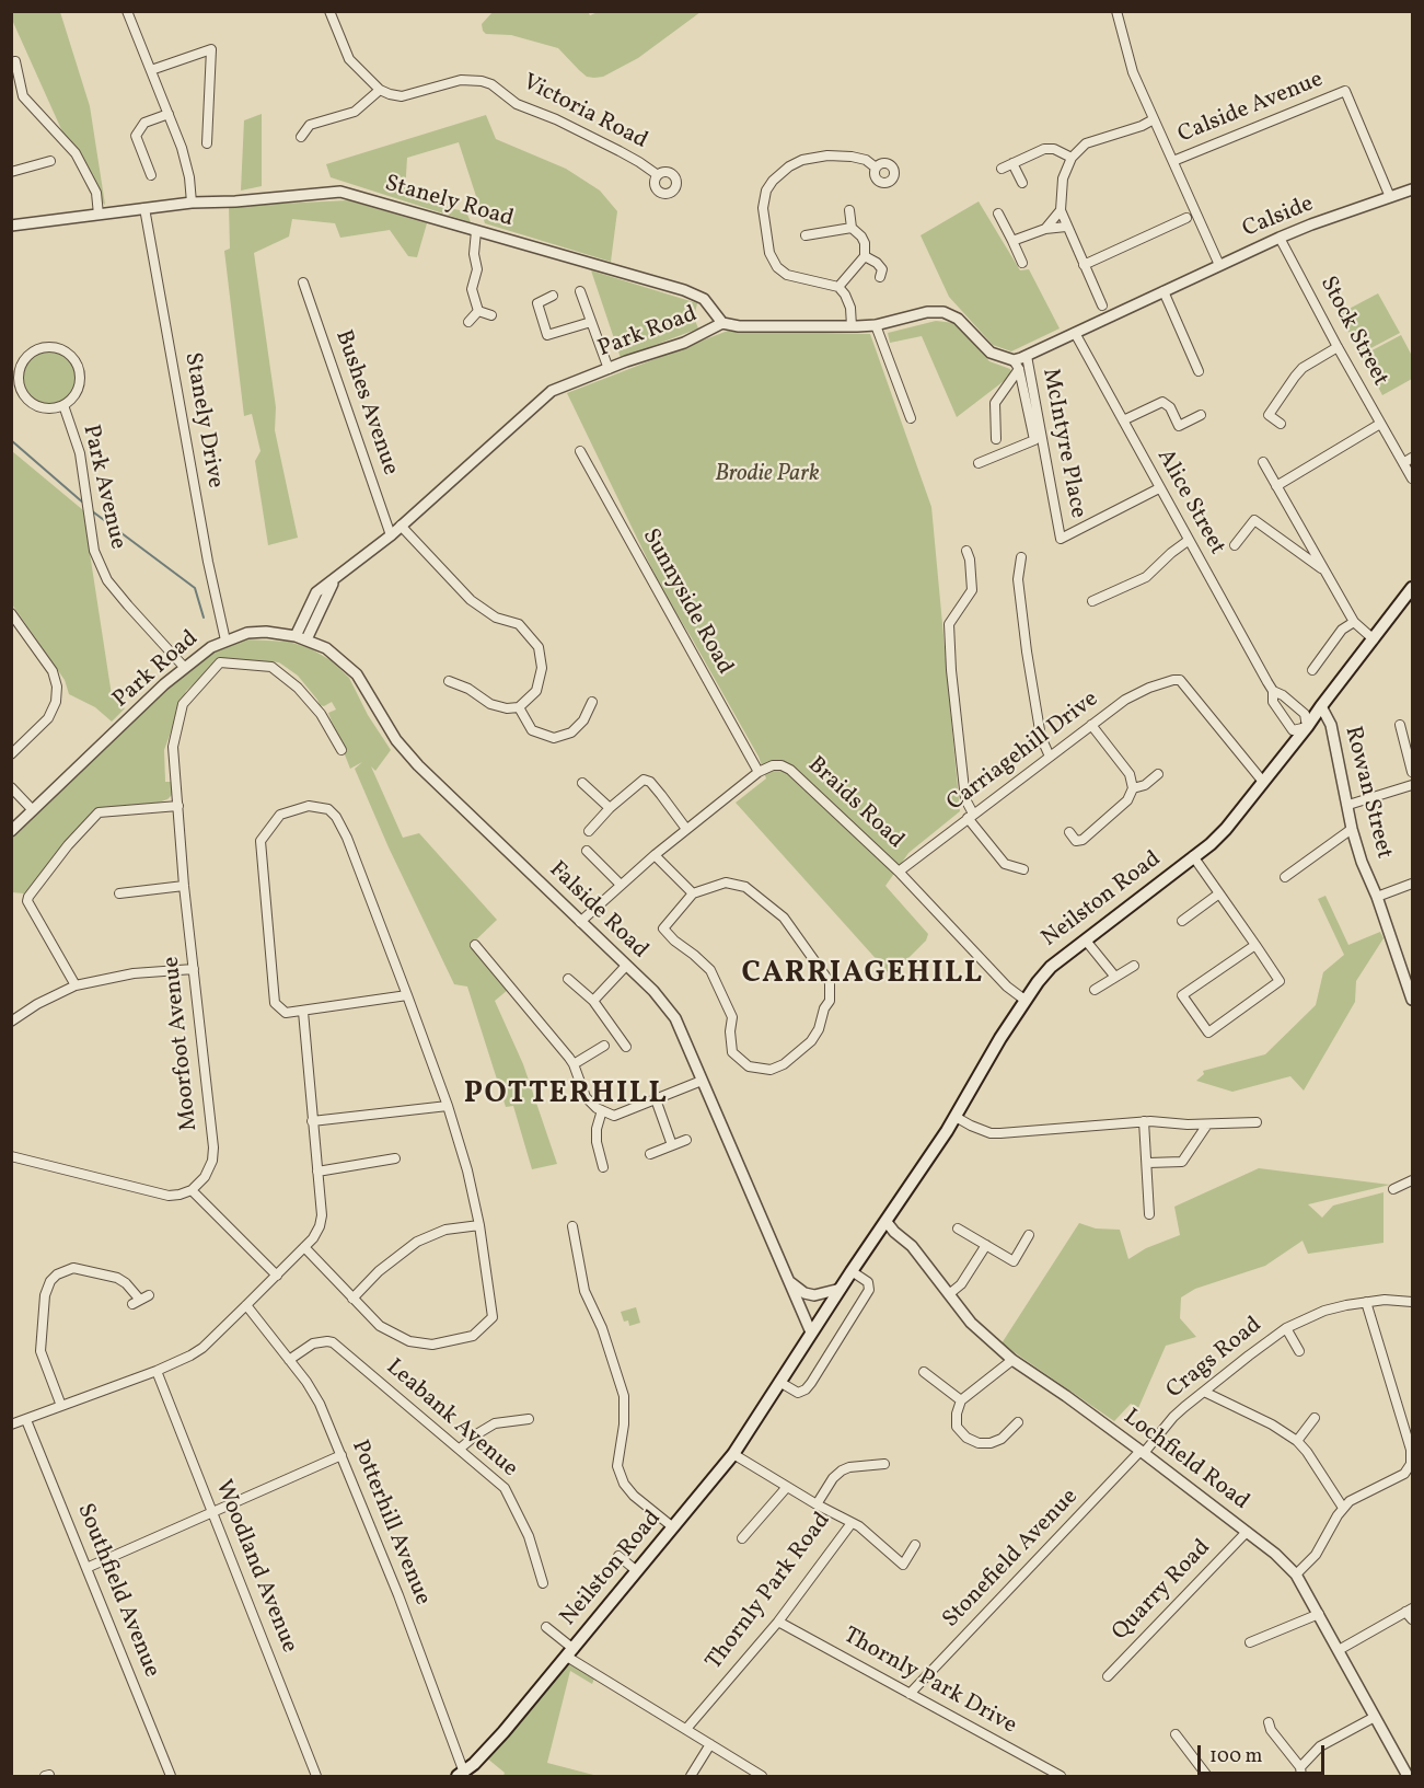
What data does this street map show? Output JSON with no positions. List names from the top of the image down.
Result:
{
  "streets": {
    "main road": ["Neilston Road"],
    "street": [
      "Calside Avenue",
      "Victoria Road",
      "Stanely Road",
      "Calside",
      "Stock Street",
      "Park Road",
      "Bushes Avenue",
      "Stanely Drive",
      "McIntyre Place",
      "Park Avenue",
      "Alice Street",
      "Sunnyside Road",
      "Carriagehill Drive",
      "Rowan Street",
      "Braids Road",
      "Falside Road",
      "Moorfoot Avenue",
      "Crags Road",
      "Leabank Avenue",
      "Lochfield Road",
      "Potterhill Avenue",
      "Stonefield Avenue",
      "Woodland Avenue",
      "Southfield Avenue",
      "Quarry Road",
      "Thornly Park Road",
      "Thornly Park Drive"
    ]
  },
  "crossings": [
    ["Calside Avenue", "Calside"],
    ["Stanely Road", "Park Road"],
    ["Stanely Road", "Stanely Drive"],
    ["Calside", "Stock Street"],
    ["Calside", "McIntyre Place"],
    ["Calside", "Alice Street"],
    ["Park Road", "Bushes Avenue"],
    ["Park Road", "Stanely Drive"],
    ["Park Road", "Park Avenue"],
    ["Park Road", "Falside Road"],
    ["McIntyre Place", "Alice Street"],
    ["Alice Street", "Neilston Road"],
    ["Sunnyside Road", "Braids Road"],
    ["Carriagehill Drive", "Braids Road"],
    ["Carriagehill Drive", "Neilston Road"],
    ["Rowan Street", "Neilston Road"],
    ["Braids Road", "Neilston Road"],
    ["Neilston Road", "Falside Road"],
    ["Neilston Road", "Lochfield Road"],
    ["Neilston Road", "Potterhill Avenue"],
    ["Neilston Road", "Thornly Park Road"],
    ["Crags Road", "Lochfield Road"],
    ["Crags Road", "Stonefield Avenue"],
    ["Leabank Avenue", "Potterhill Avenue"],
    ["Lochfield Road", "Stonefield Avenue"],
    ["Lochfield Road", "Quarry Road"],
    ["Stonefield Avenue", "Thornly Park Drive"],
    ["Thornly Park Road", "Thornly Park Drive"]
  ],
  "districts": ["CARRIAGEHILL", "POTTERHILL"],
  "parks": ["Brodie Park"],
  "scale_bar": "100 m"
}
